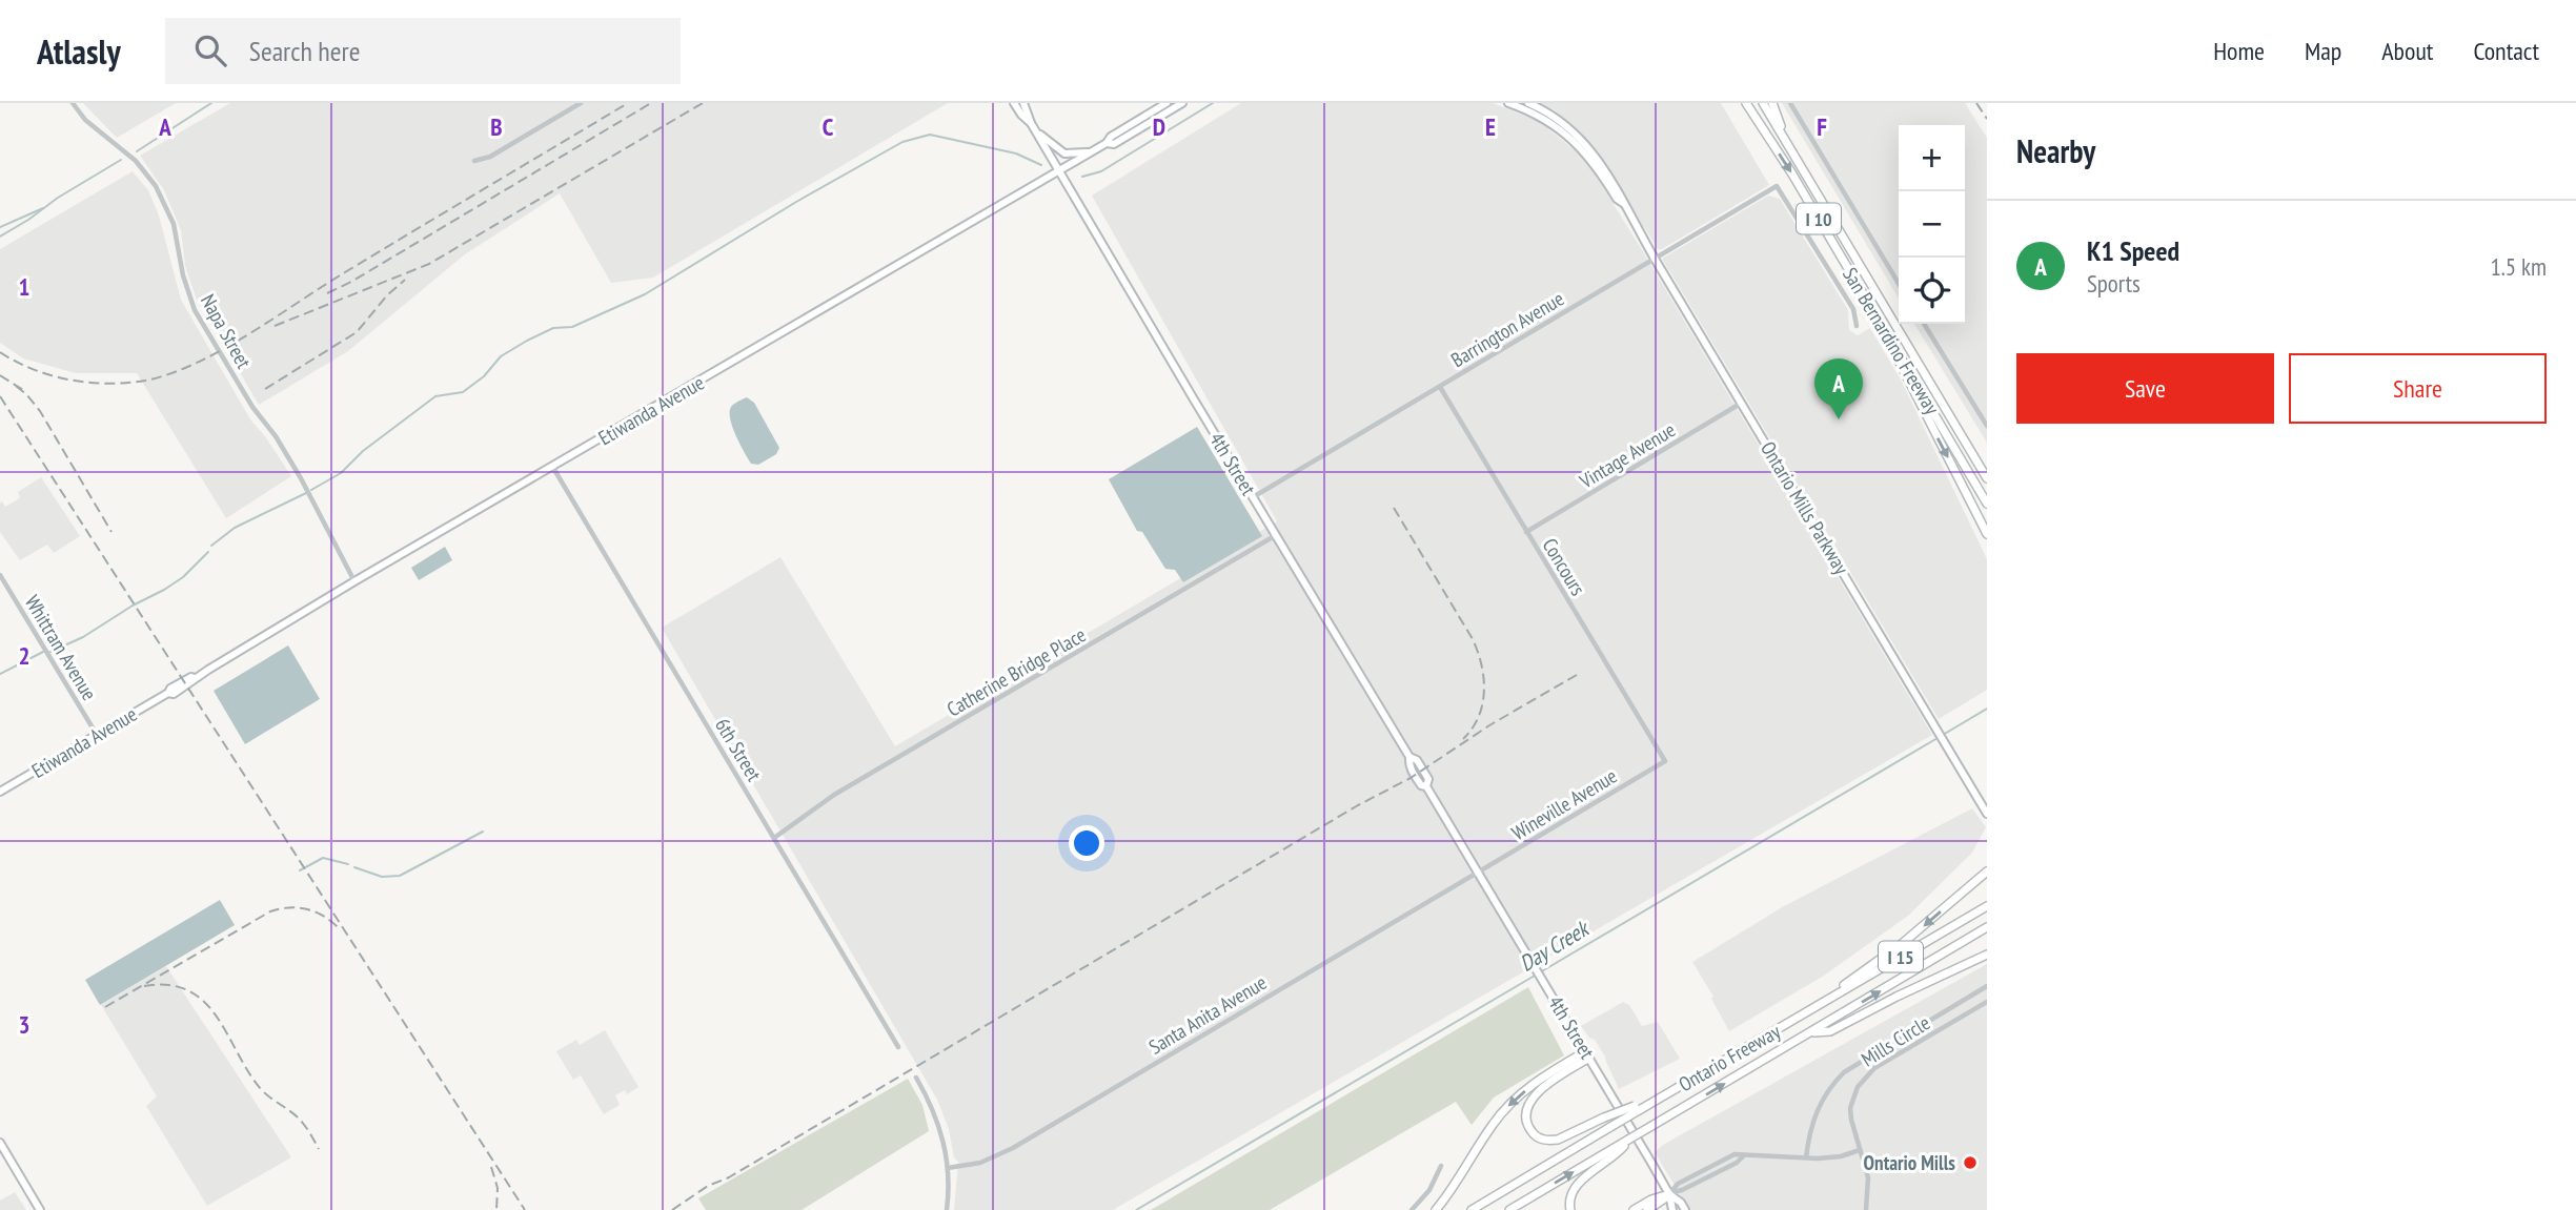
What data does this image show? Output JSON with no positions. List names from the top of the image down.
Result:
{
  "streets": {
    "highway": [
      "I 10",
      "San Bernardino Freeway",
      "I 15",
      "Ontario Freeway"
    ],
    "main road": ["Etiwanda Avenue", "4th Street", "Ontario Mills Parkway"],
    "street": [
      "Barrington Avenue",
      "Napa Street",
      "Vintage Avenue",
      "Concours",
      "Whittram Avenue",
      "Catherine Bridge Place",
      "6th Street",
      "Wineville Avenue",
      "Santa Anita Avenue",
      "Mills Circle"
    ]
  },
  "crossings": [
    ["Barrington Avenue", "4th Street"],
    ["Barrington Avenue", "Ontario Mills Parkway"],
    ["Barrington Avenue", "Concours"],
    ["Napa Street", "Etiwanda Avenue"],
    ["Etiwanda Avenue", "4th Street"],
    ["Etiwanda Avenue", "Whittram Avenue"],
    ["Etiwanda Avenue", "6th Street"],
    ["Vintage Avenue", "Ontario Mills Parkway"],
    ["Vintage Avenue", "Concours"],
    ["4th Street", "Catherine Bridge Place"],
    ["4th Street", "Wineville Avenue"],
    ["4th Street", "Santa Anita Avenue"],
    ["Concours", "Wineville Avenue"],
    ["Catherine Bridge Place", "6th Street"],
    ["Wineville Avenue", "Santa Anita Avenue"]
  ],
  "water": ["Day Creek"],
  "places": ["Ontario Mills"],
  "page": {
    "header": "Atlasly",
    "search": "Search here",
    "nav": [
      "Home",
      "Map",
      "About",
      "Contact"
    ],
    "heading": "Nearby",
    "map_buttons": ["+", "−"],
    "list": [
      {
        "mark": "A",
        "name": "K1 Speed",
        "note": "Sports",
        "value": "1.5 km"
      }
    ],
    "buttons": ["Save", "Share"],
    "pins": "A"
  },
  "grid": {
    "columns": [
      "A",
      "B",
      "C",
      "D",
      "E",
      "F"
    ],
    "rows": ["1", "2", "3"]
  }
}
